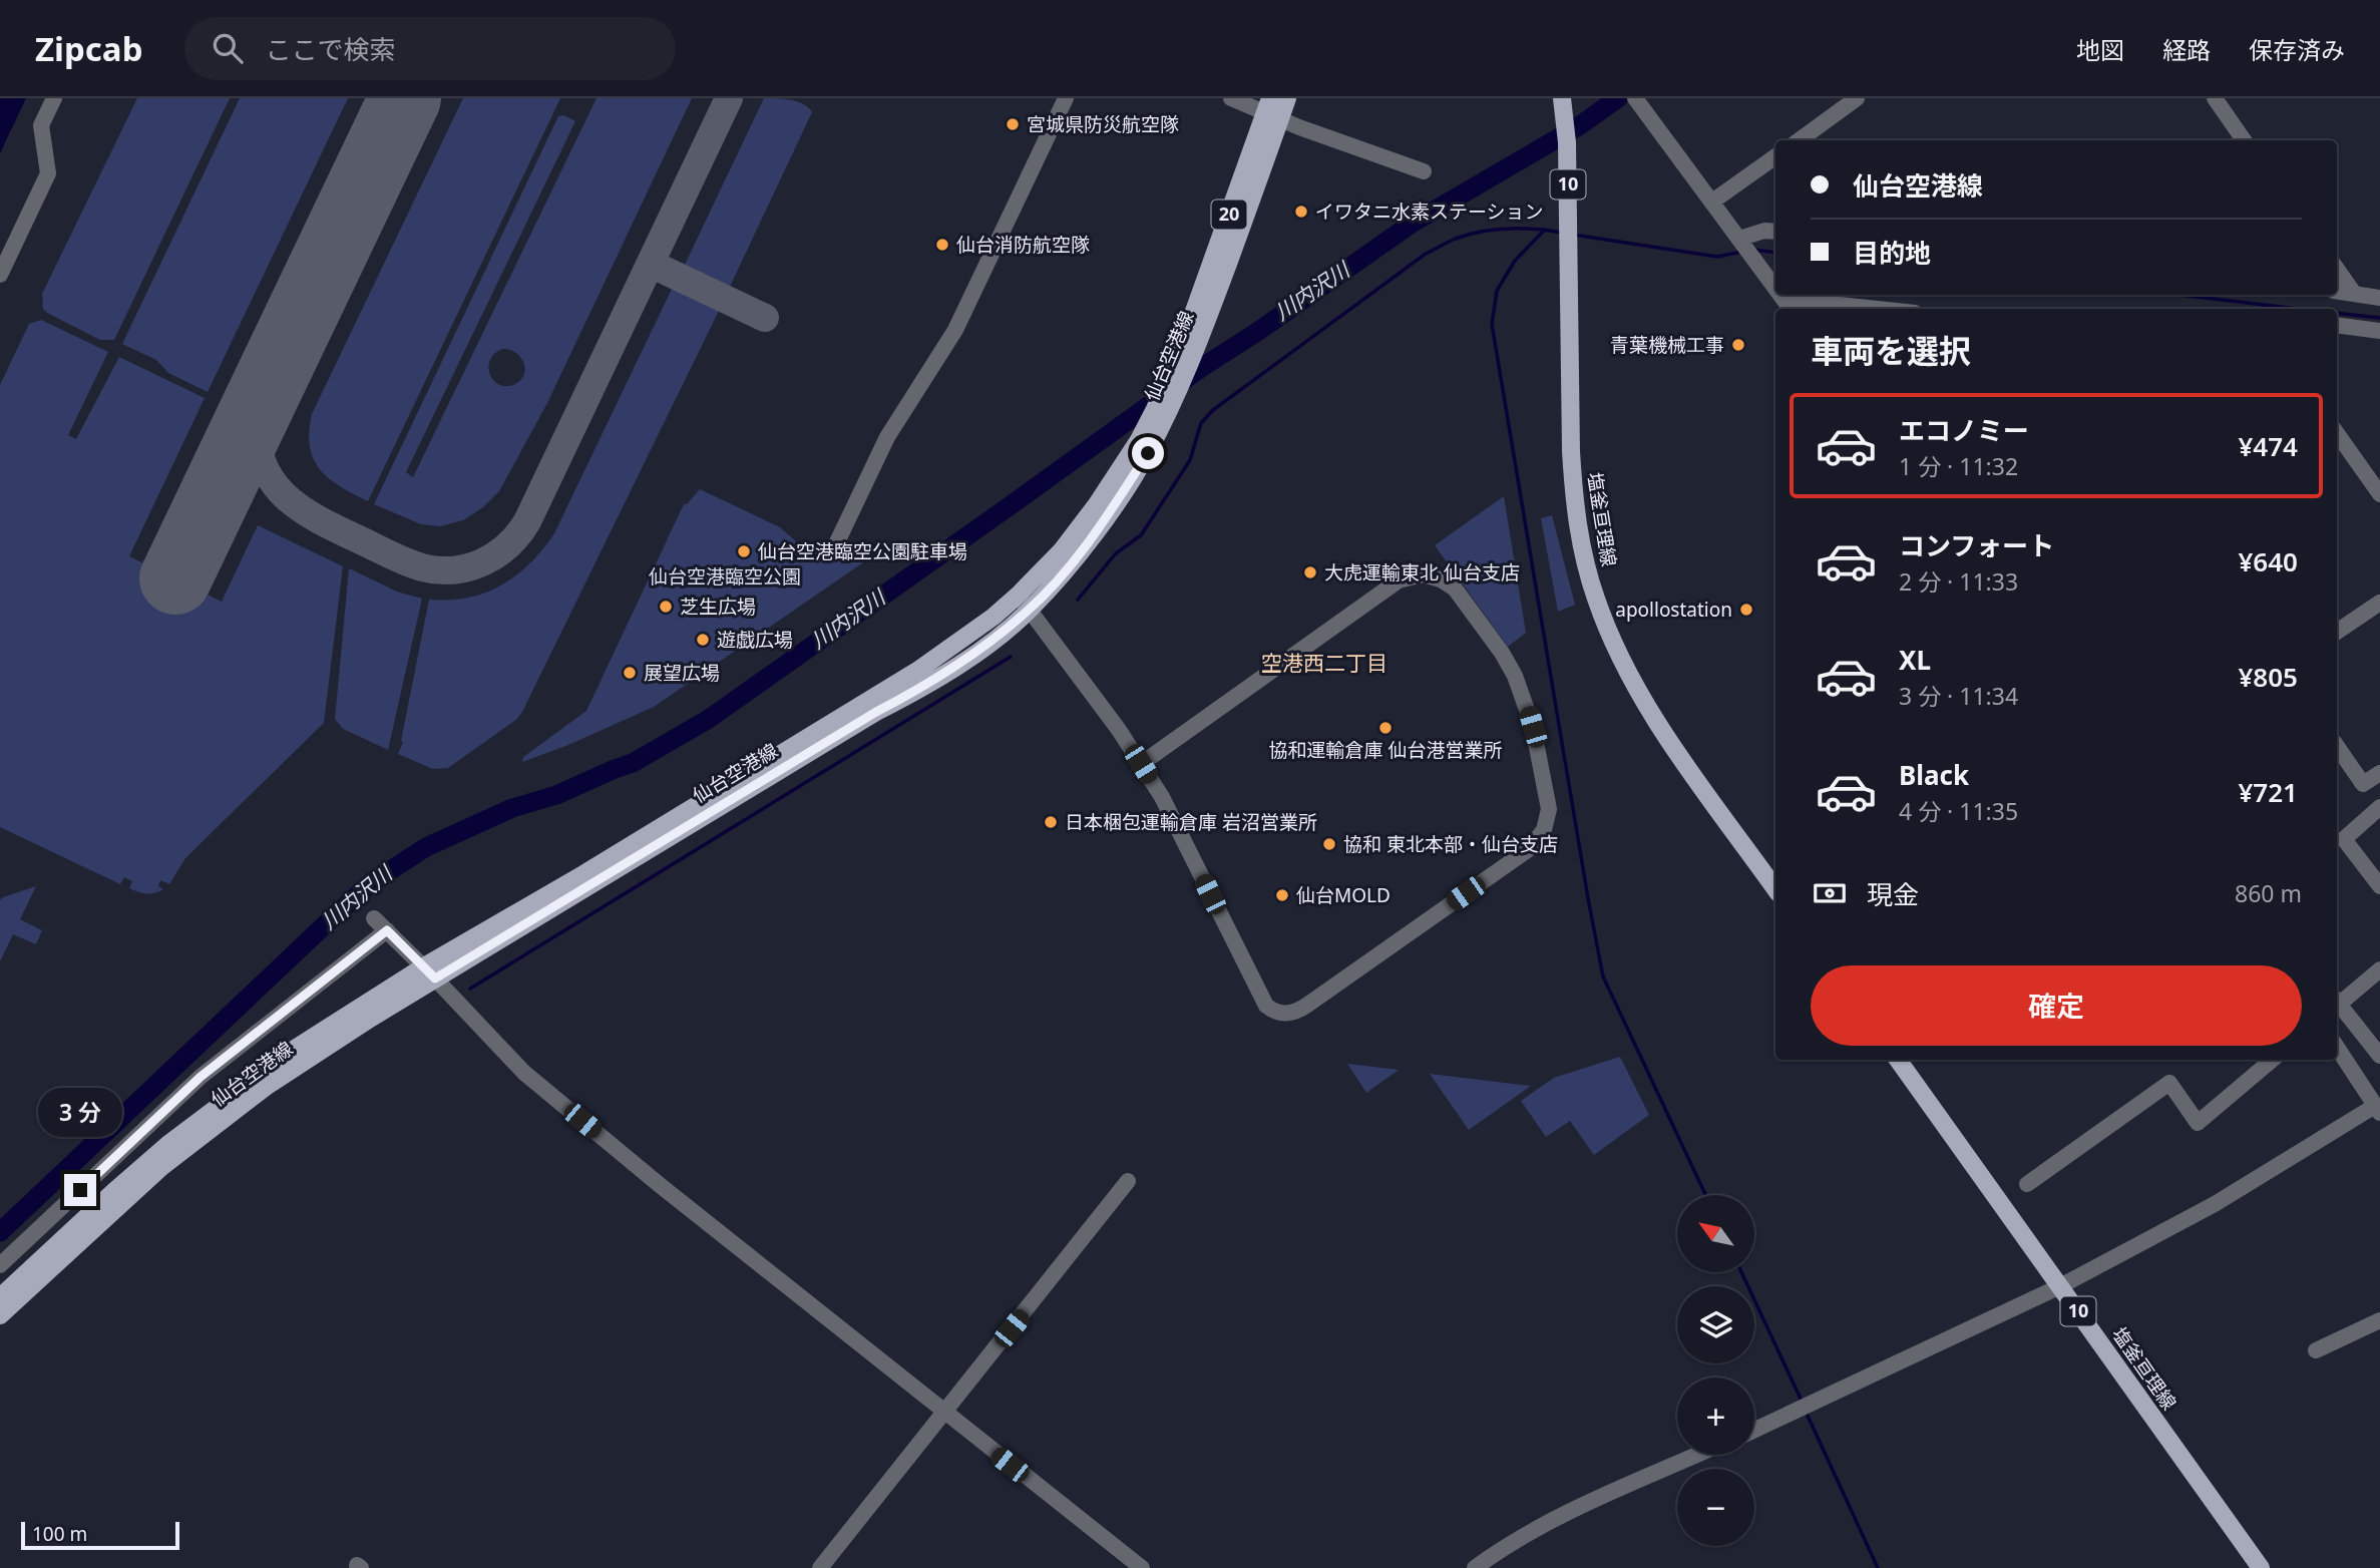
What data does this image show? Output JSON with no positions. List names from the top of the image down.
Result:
{
  "streets": {
    "main road": [
      "10",
      "20",
      "仙台空港線",
      "塩釜亘理線"
    ]
  },
  "districts": ["空港西二丁目"],
  "water": ["川内沢川"],
  "parks": ["仙台空港臨空公園"],
  "places": [
    "宮城県防災航空隊",
    "イワタニ水素ステーション",
    "仙台消防航空隊",
    "青葉機械工事",
    "仙台空港臨空公園駐車場",
    "大虎運輸東北 仙台支店",
    "芝生広場",
    "apollostation",
    "遊戯広場",
    "展望広場",
    "協和運輸倉庫 仙台港営業所",
    "日本梱包運輸倉庫 岩沼営業所",
    "協和 東北本部・仙台支店",
    "仙台MOLD"
  ],
  "scale_bar": "100 m",
  "north": "top left",
  "page": {
    "header": "Zipcab",
    "search": "ここで検索",
    "nav": ["地図", "経路", "保存済み"],
    "banner": ["仙台空港線", "目的地"],
    "heading": "車両を選択",
    "list": [
      {
        "name": "エコノミー",
        "note": "1 分 · 11:32",
        "value": "¥474"
      },
      {
        "name": "コンフォート",
        "note": "2 分 · 11:33",
        "value": "¥640"
      },
      {
        "name": "XL",
        "note": "3 分 · 11:34",
        "value": "¥805"
      },
      {
        "name": "Black",
        "note": "4 分 · 11:35",
        "value": "¥721"
      }
    ],
    "pay": ["現金", "860 m"],
    "buttons": "確定",
    "bubble": "3 分",
    "map_buttons": ["+", "−"],
    "scale": "100 m"
  }
}
